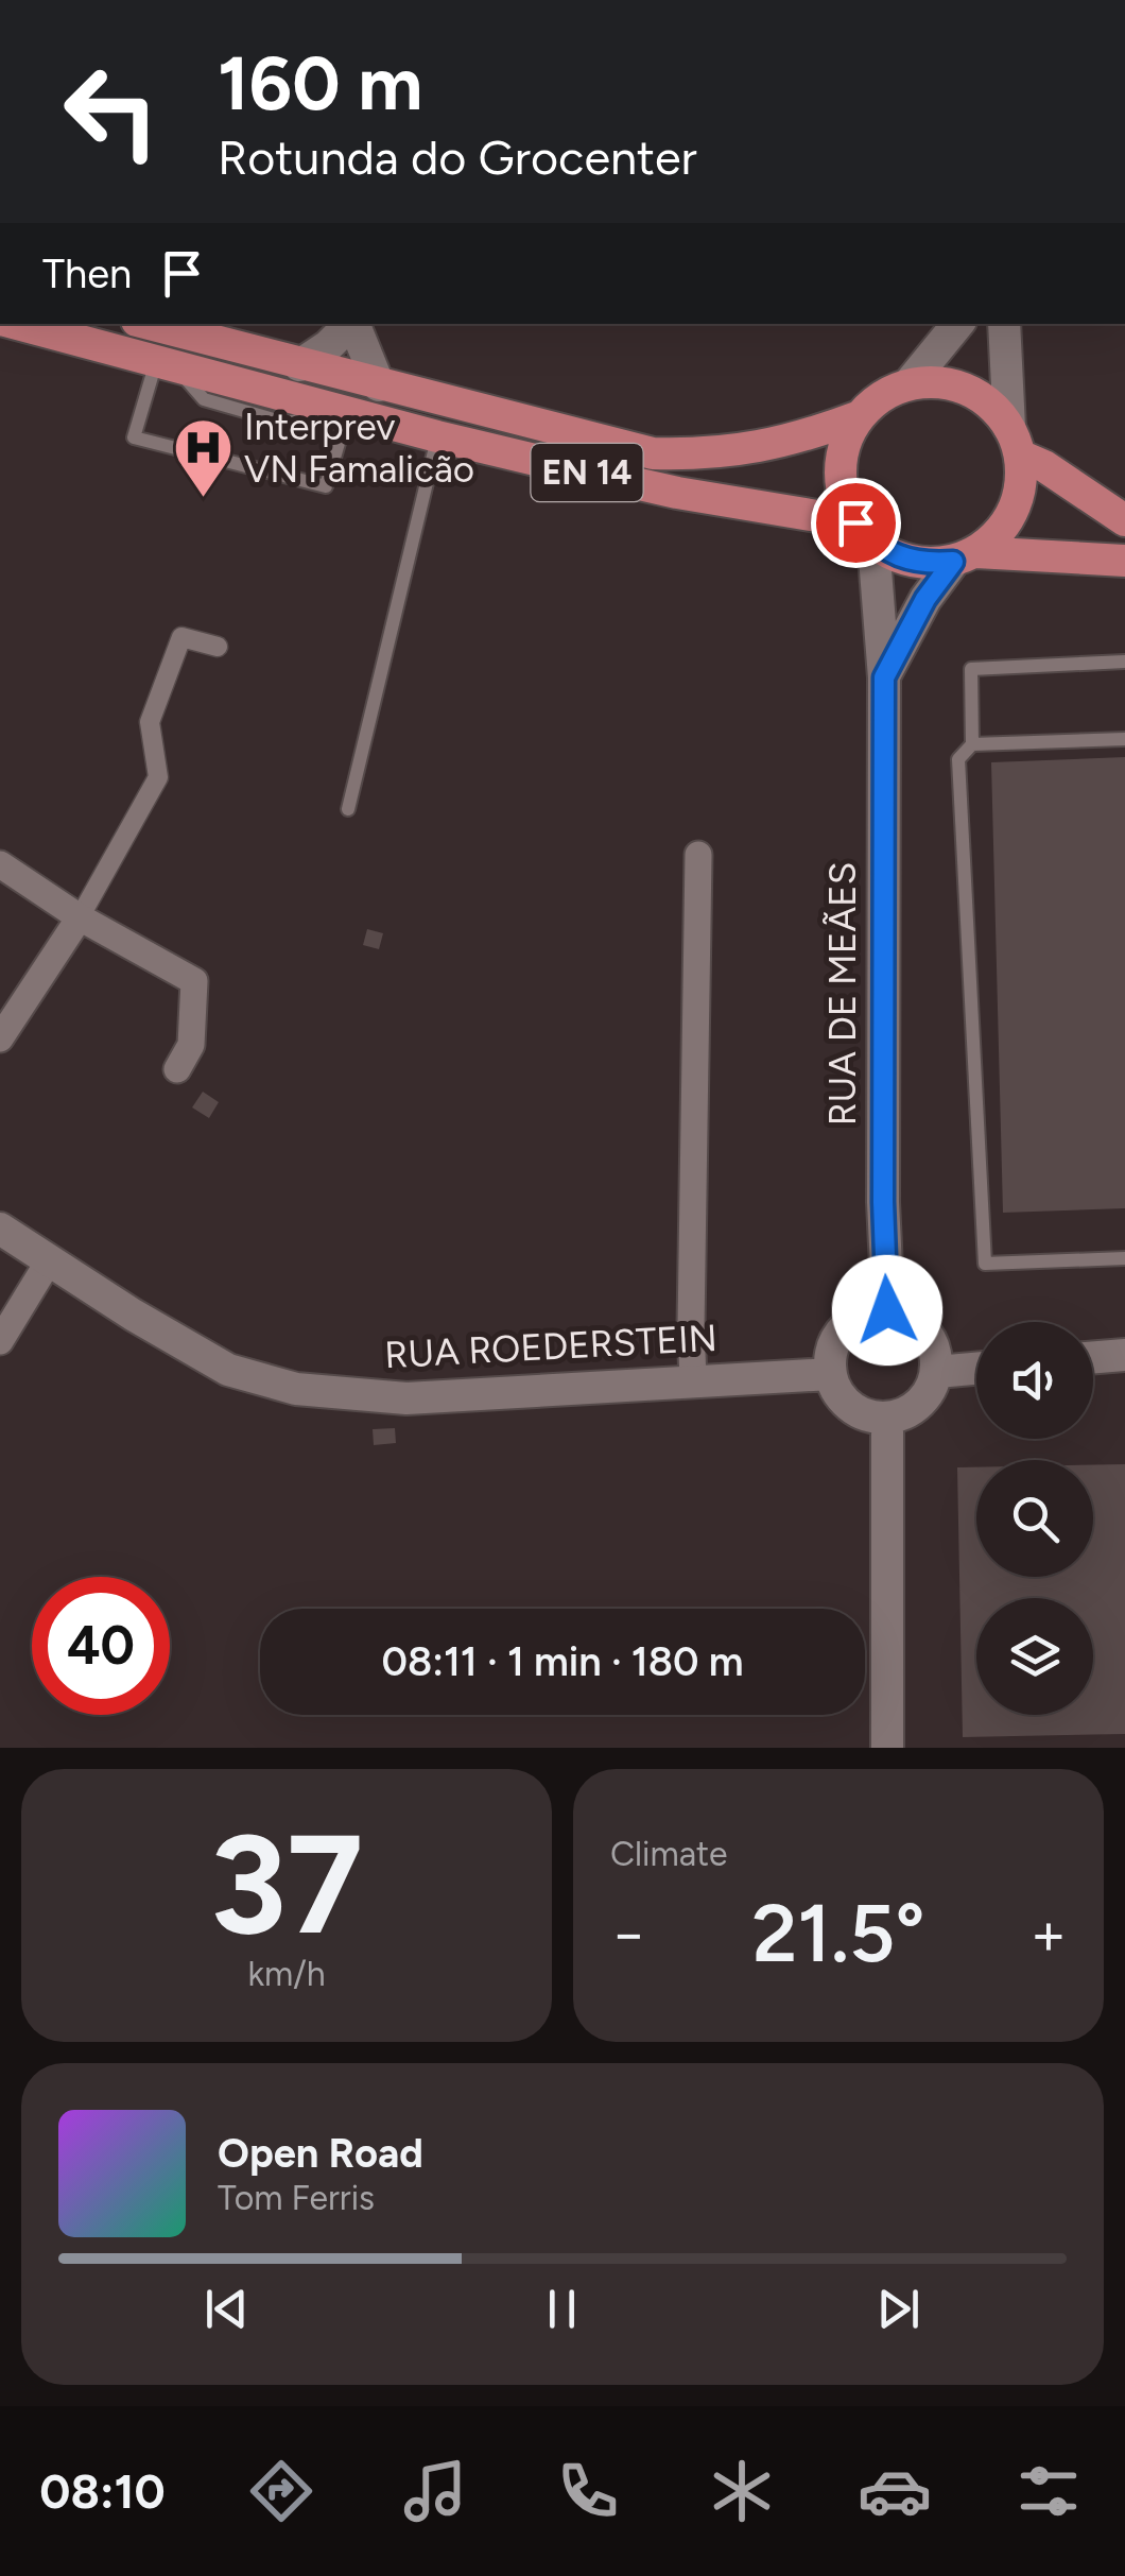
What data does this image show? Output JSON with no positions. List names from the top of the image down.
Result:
{
  "streets": {
    "main road": ["EN 14"],
    "street": ["RUA DE MEÃES", "RUA ROEDERSTEIN"]
  },
  "crossings": [
    ["EN 14", "RUA DE MEÃES"],
    ["RUA DE MEÃES", "RUA ROEDERSTEIN"]
  ],
  "places": {
    "hospital": ["Interprev VN Famalicão"]
  },
  "page": {
    "turn": ["160 m", "Rotunda do Grocenter"],
    "then": "Then",
    "limit": "40",
    "trip": "08:11 · 1 min · 180 m",
    "tile": [
      ["37", "km/h"],
      "Climate"
    ],
    "heat": ["−", "21.5°", "+"],
    "song": ["Open Road", "Tom Ferris"],
    "tabs": "08:10"
  }
}
